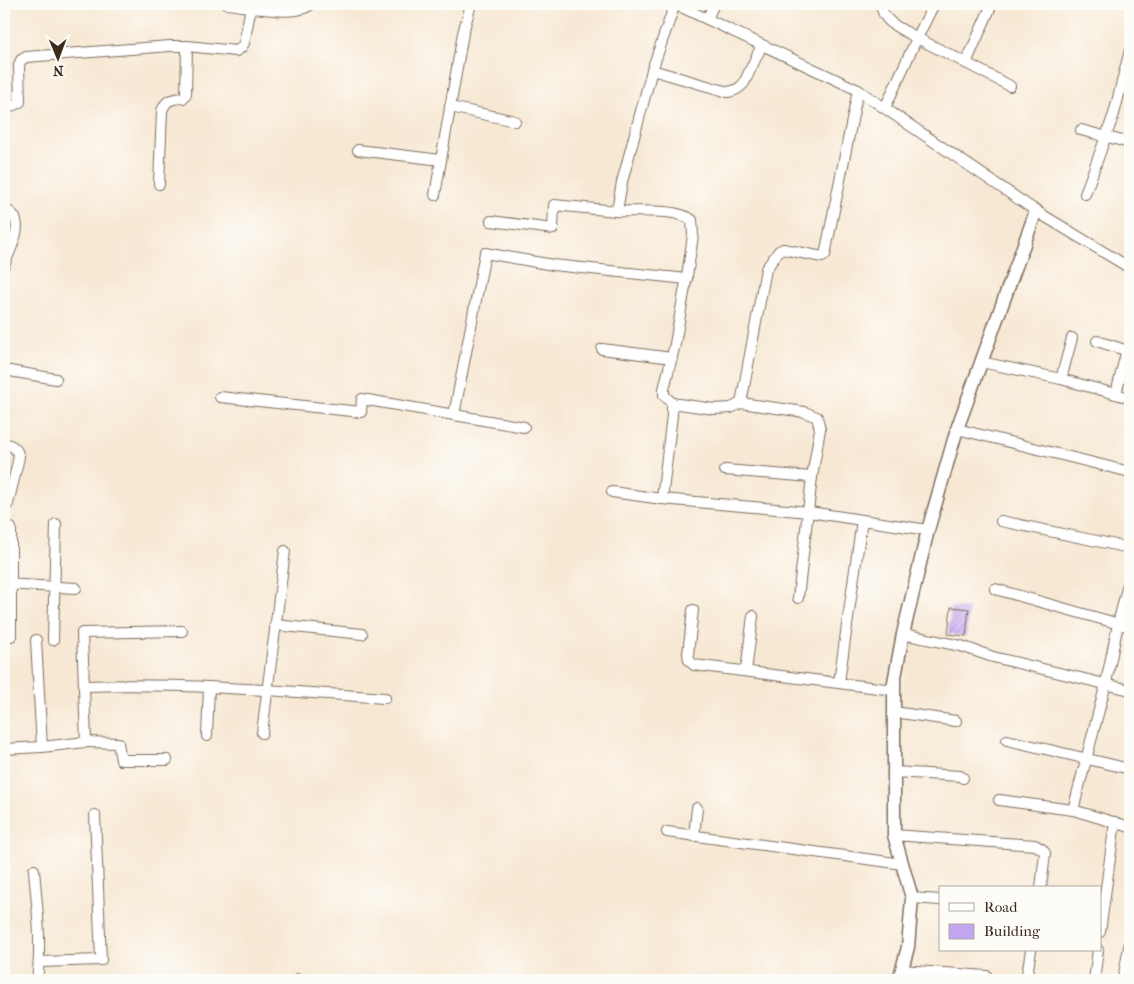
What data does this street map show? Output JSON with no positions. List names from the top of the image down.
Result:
{
  "legend": ["Road", "Building"],
  "north": "bottom"
}
